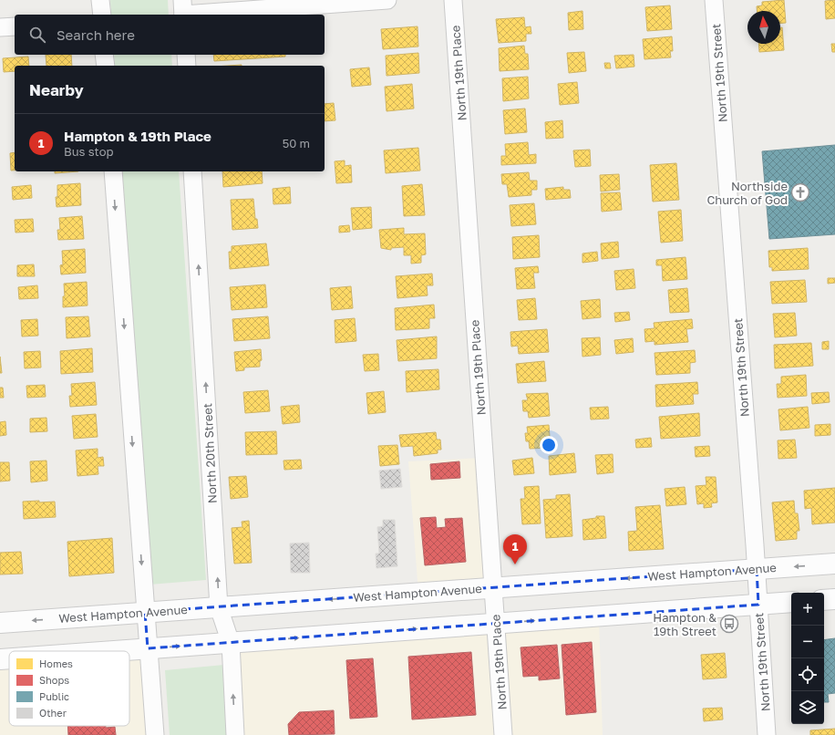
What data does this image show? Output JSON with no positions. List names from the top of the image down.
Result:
{
  "streets": {
    "main road": ["West Hampton Avenue"],
    "street": ["North 19th Place", "North 19th Street", "North 20th Street"]
  },
  "crossings": [
    ["North 19th Place", "West Hampton Avenue"],
    ["North 19th Street", "West Hampton Avenue"],
    ["North 20th Street", "West Hampton Avenue"]
  ],
  "places": {
    "church": ["Northside Church of God"],
    "bus stop": ["Hampton & 19th Street"]
  },
  "legend": [
    "Homes",
    "Shops",
    "Public",
    "Other"
  ],
  "north": "top",
  "page": {
    "search": "Search here",
    "heading": "Nearby",
    "list": [
      {
        "mark": "1",
        "name": "Hampton & 19th Place",
        "note": "Bus stop",
        "value": "50 m"
      }
    ],
    "pins": "1",
    "map_buttons": ["+", "−"]
  }
}
